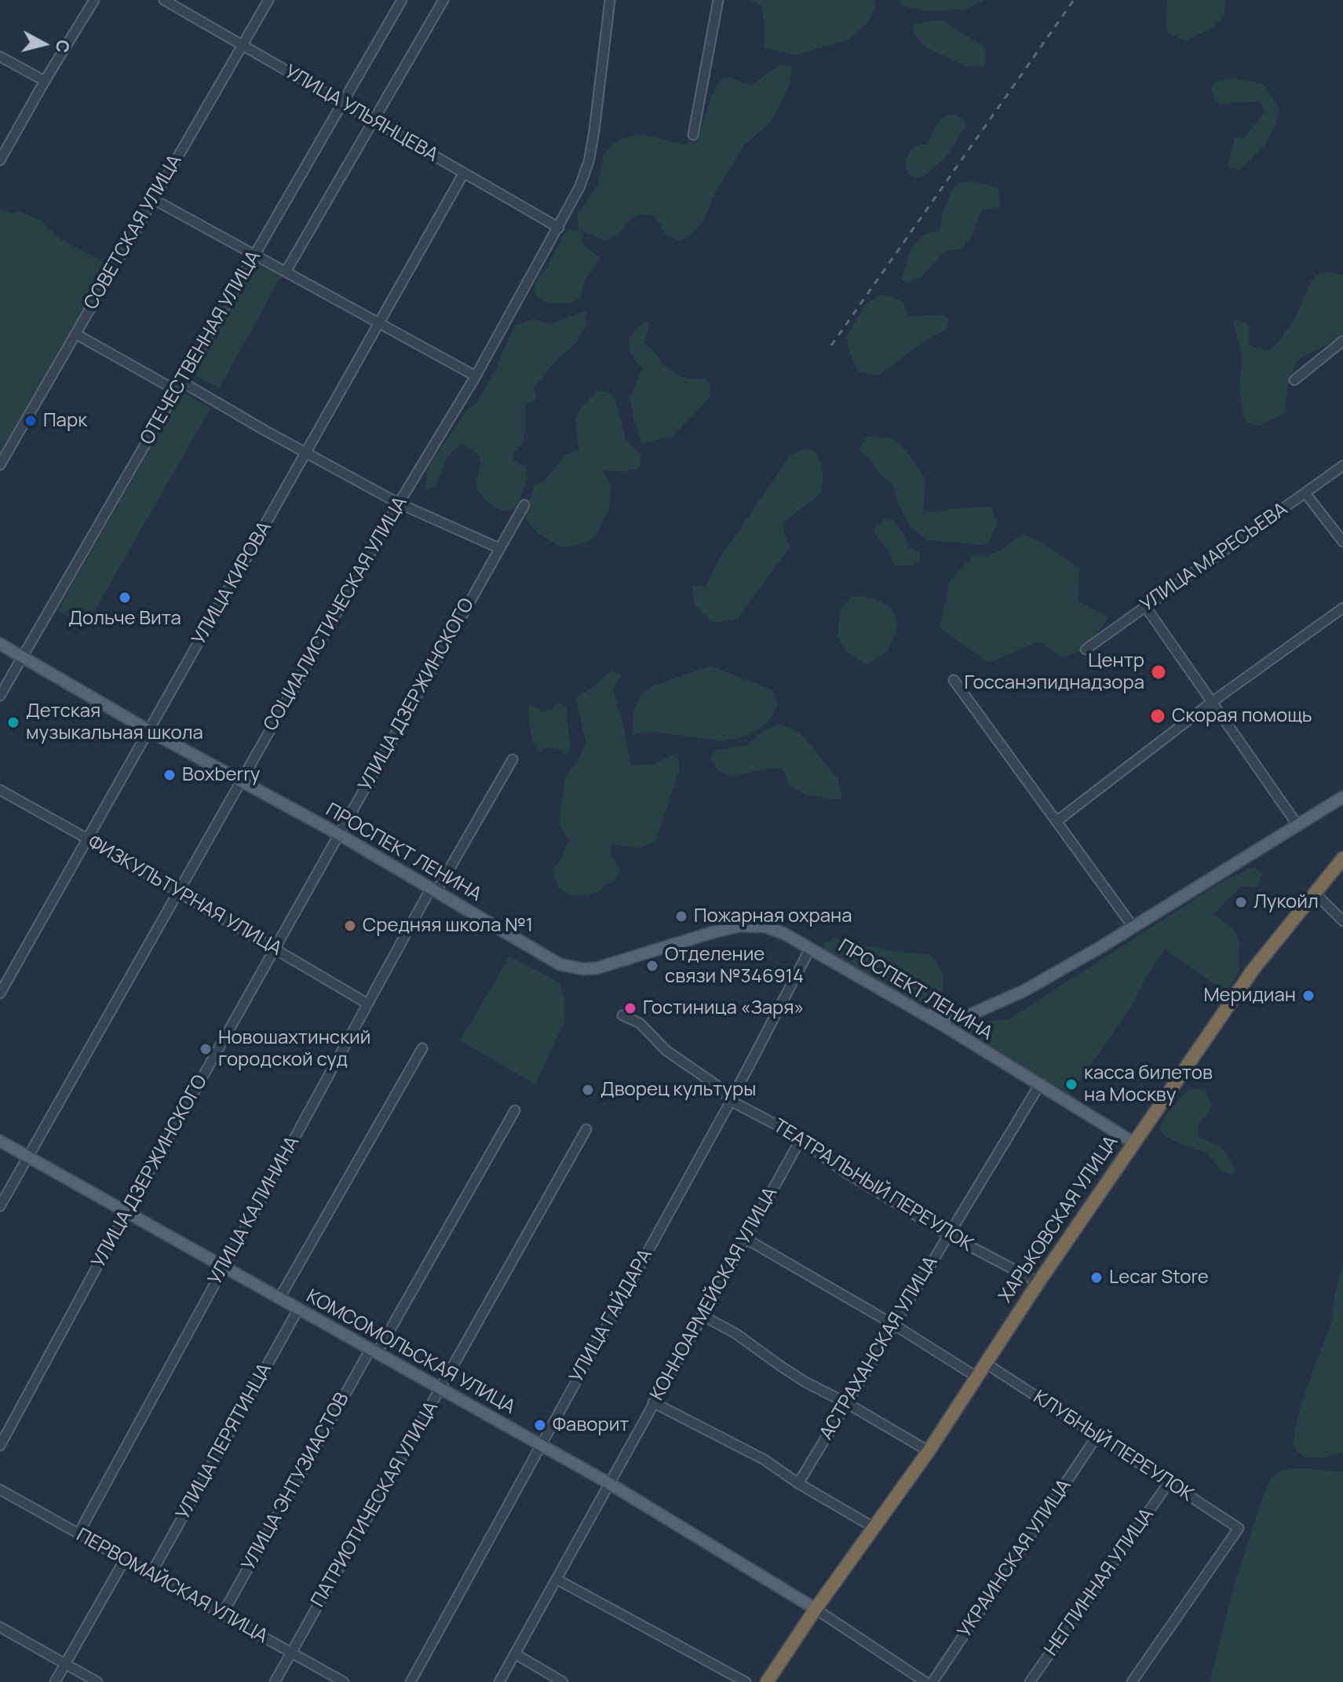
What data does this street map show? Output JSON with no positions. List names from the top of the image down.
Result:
{
  "streets": {
    "highway": ["ХАРЬКОВСКАЯ УЛИЦА"],
    "main road": ["ПРОСПЕКТ ЛЕНИНА", "КОМСОМОЛЬСКАЯ УЛИЦА"],
    "street": [
      "УЛИЦА УЛЬЯНЦЕВА",
      "СОВЕТСКАЯ УЛИЦА",
      "ОТЕЧЕСТВЕННАЯ УЛИЦА",
      "УЛИЦА МАРЕСЬЕВА",
      "УЛИЦА КИРОВА",
      "СОЦИАЛИСТИЧЕСКАЯ УЛИЦА",
      "УЛИЦА ДЗЕРЖИНСКОГО",
      "ФИЗКУЛЬТУРНАЯ УЛИЦА",
      "ТЕАТРАЛЬНЫЙ ПЕРЕУЛОК",
      "УЛИЦА КАЛИНИНА",
      "КОННОАРМЕЙСКАЯ УЛИЦА",
      "УЛИЦА ГАЙДАРА",
      "АСТРАХАНСКАЯ УЛИЦА",
      "УЛИЦА ПЕРЯТИНЦА",
      "КЛУБНЫЙ ПЕРЕУЛОК",
      "УЛИЦА ЭНТУЗИАСТОВ",
      "ПАТРИОТИЧЕСКАЯ УЛИЦА",
      "УКРАИНСКАЯ УЛИЦА",
      "НЕГЛИННАЯ УЛИЦА",
      "ПЕРВОМАЙСКАЯ УЛИЦА"
    ]
  },
  "crossings": [
    ["УЛИЦА УЛЬЯНЦЕВА", "СОВЕТСКАЯ УЛИЦА"],
    ["УЛИЦА УЛЬЯНЦЕВА", "ОТЕЧЕСТВЕННАЯ УЛИЦА"],
    ["УЛИЦА УЛЬЯНЦЕВА", "УЛИЦА КИРОВА"],
    ["УЛИЦА УЛЬЯНЦЕВА", "СОЦИАЛИСТИЧЕСКАЯ УЛИЦА"],
    ["ОТЕЧЕСТВЕННАЯ УЛИЦА", "ПРОСПЕКТ ЛЕНИНА"],
    ["УЛИЦА КИРОВА", "ПРОСПЕКТ ЛЕНИНА"],
    ["УЛИЦА КИРОВА", "ФИЗКУЛЬТУРНАЯ УЛИЦА"],
    ["СОЦИАЛИСТИЧЕСКАЯ УЛИЦА", "ПРОСПЕКТ ЛЕНИНА"],
    ["СОЦИАЛИСТИЧЕСКАЯ УЛИЦА", "ФИЗКУЛЬТУРНАЯ УЛИЦА"],
    ["СОЦИАЛИСТИЧЕСКАЯ УЛИЦА", "КОМСОМОЛЬСКАЯ УЛИЦА"],
    ["УЛИЦА ДЗЕРЖИНСКОГО", "ПРОСПЕКТ ЛЕНИНА"],
    ["УЛИЦА ДЗЕРЖИНСКОГО", "ФИЗКУЛЬТУРНАЯ УЛИЦА"],
    ["УЛИЦА ДЗЕРЖИНСКОГО", "КОМСОМОЛЬСКАЯ УЛИЦА"],
    ["ПРОСПЕКТ ЛЕНИНА", "УЛИЦА КАЛИНИНА"],
    ["ПРОСПЕКТ ЛЕНИНА", "ХАРЬКОВСКАЯ УЛИЦА"],
    ["ПРОСПЕКТ ЛЕНИНА", "УЛИЦА ГАЙДАРА"],
    ["ПРОСПЕКТ ЛЕНИНА", "АСТРАХАНСКАЯ УЛИЦА"],
    ["ФИЗКУЛЬТУРНАЯ УЛИЦА", "УЛИЦА КАЛИНИНА"],
    ["ТЕАТРАЛЬНЫЙ ПЕРЕУЛОК", "ХАРЬКОВСКАЯ УЛИЦА"],
    ["ТЕАТРАЛЬНЫЙ ПЕРЕУЛОК", "КОННОАРМЕЙСКАЯ УЛИЦА"],
    ["ТЕАТРАЛЬНЫЙ ПЕРЕУЛОК", "УЛИЦА ГАЙДАРА"],
    ["ТЕАТРАЛЬНЫЙ ПЕРЕУЛОК", "АСТРАХАНСКАЯ УЛИЦА"],
    ["УЛИЦА КАЛИНИНА", "КОМСОМОЛЬСКАЯ УЛИЦА"],
    ["УЛИЦА КАЛИНИНА", "ПЕРВОМАЙСКАЯ УЛИЦА"],
    ["ХАРЬКОВСКАЯ УЛИЦА", "КОМСОМОЛЬСКАЯ УЛИЦА"],
    ["ХАРЬКОВСКАЯ УЛИЦА", "КЛУБНЫЙ ПЕРЕУЛОК"],
    ["КОННОАРМЕЙСКАЯ УЛИЦА", "КОМСОМОЛЬСКАЯ УЛИЦА"],
    ["УЛИЦА ГАЙДАРА", "КОМСОМОЛЬСКАЯ УЛИЦА"],
    ["КОМСОМОЛЬСКАЯ УЛИЦА", "УЛИЦА ПЕРЯТИНЦА"],
    ["КОМСОМОЛЬСКАЯ УЛИЦА", "УЛИЦА ЭНТУЗИАСТОВ"],
    ["КОМСОМОЛЬСКАЯ УЛИЦА", "ПАТРИОТИЧЕСКАЯ УЛИЦА"],
    ["УЛИЦА ПЕРЯТИНЦА", "ПЕРВОМАЙСКАЯ УЛИЦА"],
    ["КЛУБНЫЙ ПЕРЕУЛОК", "УКРАИНСКАЯ УЛИЦА"],
    ["КЛУБНЫЙ ПЕРЕУЛОК", "НЕГЛИННАЯ УЛИЦА"],
    ["УЛИЦА ЭНТУЗИАСТОВ", "ПЕРВОМАЙСКАЯ УЛИЦА"],
    ["ПАТРИОТИЧЕСКАЯ УЛИЦА", "ПЕРВОМАЙСКАЯ УЛИЦА"]
  ],
  "places": [
    "Парк",
    "Дольче Вита",
    "Центр Госсанэпиднадзора",
    "Скорая помощь",
    "Детская музыкальная школа",
    "Boxberry",
    "Лукойл",
    "Пожарная охрана",
    "Средняя школа №1",
    "Отделение связи №346914",
    "Меридиан",
    "Гостиница «Заря»",
    "Новошахтинский городской суд",
    "касса билетов на Москву",
    "Дворец культуры",
    "Lecar Store",
    "Фаворит"
  ],
  "north": "right"
}
